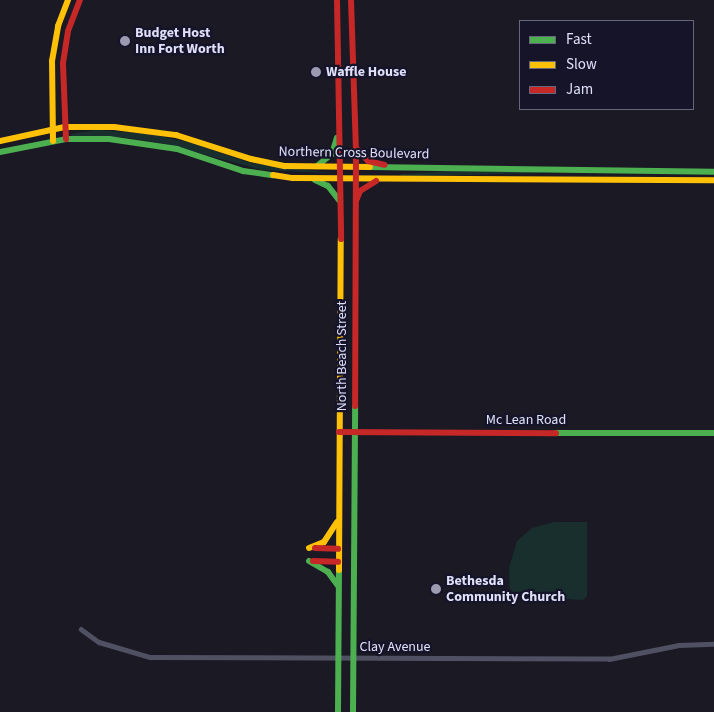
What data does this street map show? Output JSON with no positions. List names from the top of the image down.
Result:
{
  "streets": {
    "main road": ["Northern Cross Boulevard", "North Beach Street", "Mc Lean Road"],
    "street": ["Clay Avenue"]
  },
  "crossings": [
    ["Northern Cross Boulevard", "North Beach Street"],
    ["North Beach Street", "Mc Lean Road"],
    ["North Beach Street", "Clay Avenue"]
  ],
  "places": ["Budget Host Inn Fort Worth", "Waffle House", "Bethesda Community Church"],
  "legend": ["Fast", "Slow", "Jam"]
}
